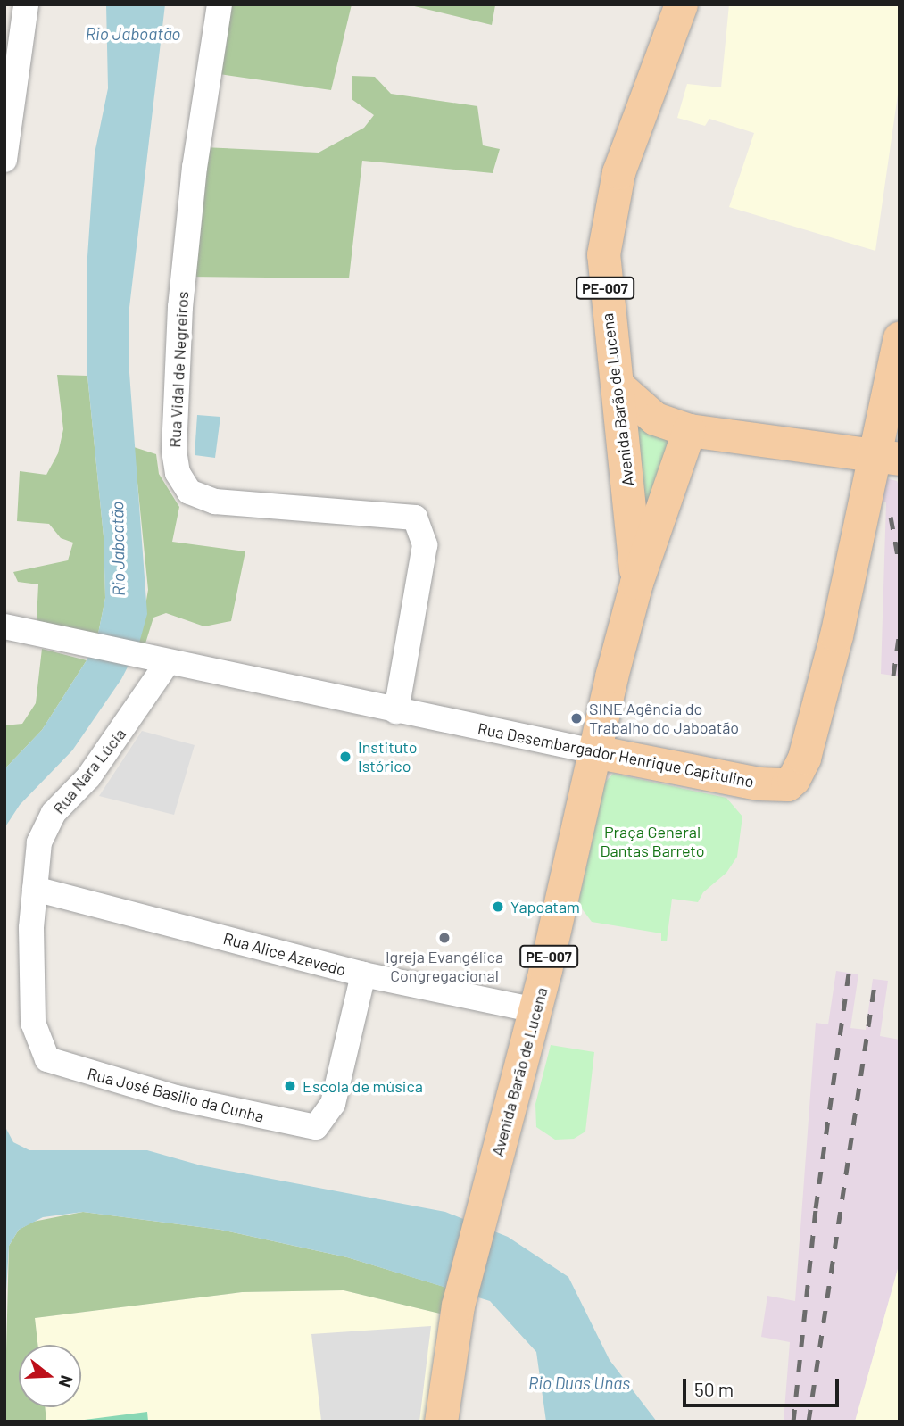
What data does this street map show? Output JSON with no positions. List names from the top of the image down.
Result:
{
  "streets": {
    "main road": ["PE-007", "Avenida Barão de Lucena", "Rua Desembargador Henrique Capitulino"],
    "street": [
      "Rua Vidal de Negreiros",
      "Rua Nara Lúcia",
      "Rua Alice Azevedo",
      "Rua José Basilio da Cunha"
    ]
  },
  "crossings": [
    ["Rua Vidal de Negreiros", "Rua Desembargador Henrique Capitulino"],
    ["Avenida Barão de Lucena", "Rua Desembargador Henrique Capitulino"],
    ["Avenida Barão de Lucena", "Rua Alice Azevedo"],
    ["Rua Desembargador Henrique Capitulino", "Rua Nara Lúcia"],
    ["Rua Nara Lúcia", "Rua Alice Azevedo"],
    ["Rua Nara Lúcia", "Rua José Basilio da Cunha"],
    ["Rua Alice Azevedo", "Rua José Basilio da Cunha"]
  ],
  "water": ["Rio Jaboatão", "Rio Duas Unas"],
  "parks": ["Praça General Dantas Barreto"],
  "places": [
    "SINE Agência do Trabalho do Jaboatão",
    "Instituto Istórico",
    "Yapoatam",
    "Igreja Evangélica Congregacional",
    "Escola de música"
  ],
  "scale_bar": "50 m",
  "north": "right"
}
